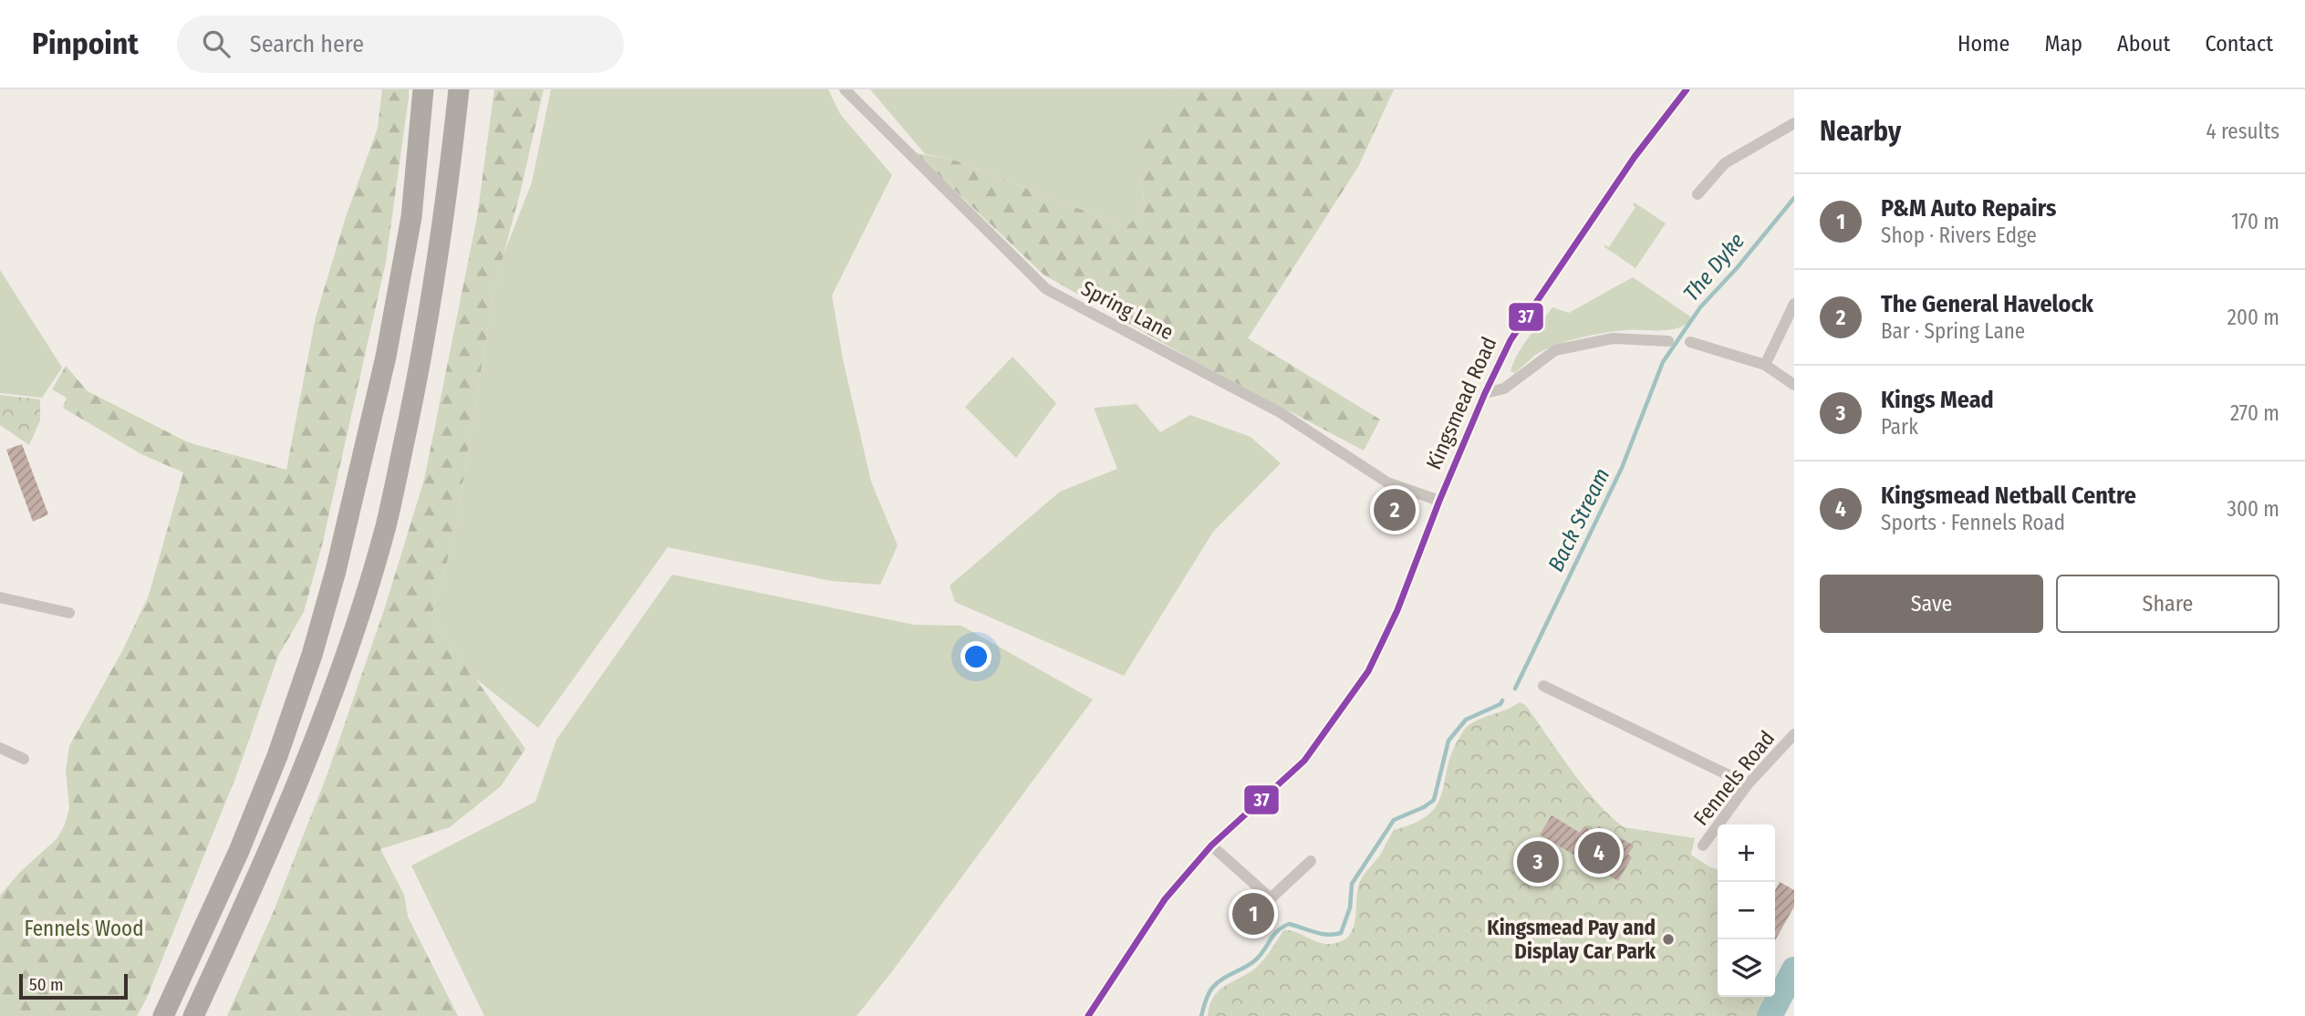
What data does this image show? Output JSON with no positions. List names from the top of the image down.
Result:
{
  "streets": {
    "street": ["Spring Lane", "Kingsmead Road", "Fennels Road"]
  },
  "crossings": [
    ["Spring Lane", "Kingsmead Road"]
  ],
  "water": ["The Dyke", "Back Stream"],
  "parks": ["Fennels Wood"],
  "places": ["Kingsmead Pay and Display Car Park"],
  "lines": ["transit line 37"],
  "scale_bar": "50 m",
  "page": {
    "header": "Pinpoint",
    "search": "Search here",
    "nav": [
      "Home",
      "Map",
      "About",
      "Contact"
    ],
    "heading": ["Nearby", "4 results"],
    "list": [
      {
        "mark": "1",
        "name": "P&M Auto Repairs",
        "note": "Shop · Rivers Edge",
        "value": "170 m"
      },
      {
        "mark": "2",
        "name": "The General Havelock",
        "note": "Bar · Spring Lane",
        "value": "200 m"
      },
      {
        "mark": "3",
        "name": "Kings Mead",
        "note": "Park",
        "value": "270 m"
      },
      {
        "mark": "4",
        "name": "Kingsmead Netball Centre",
        "note": "Sports · Fennels Road",
        "value": "300 m"
      }
    ],
    "pins": [
      "2",
      "4",
      "3",
      "1"
    ],
    "buttons": ["Save", "Share"],
    "map_buttons": ["+", "−"],
    "scale": "50 m"
  }
}
